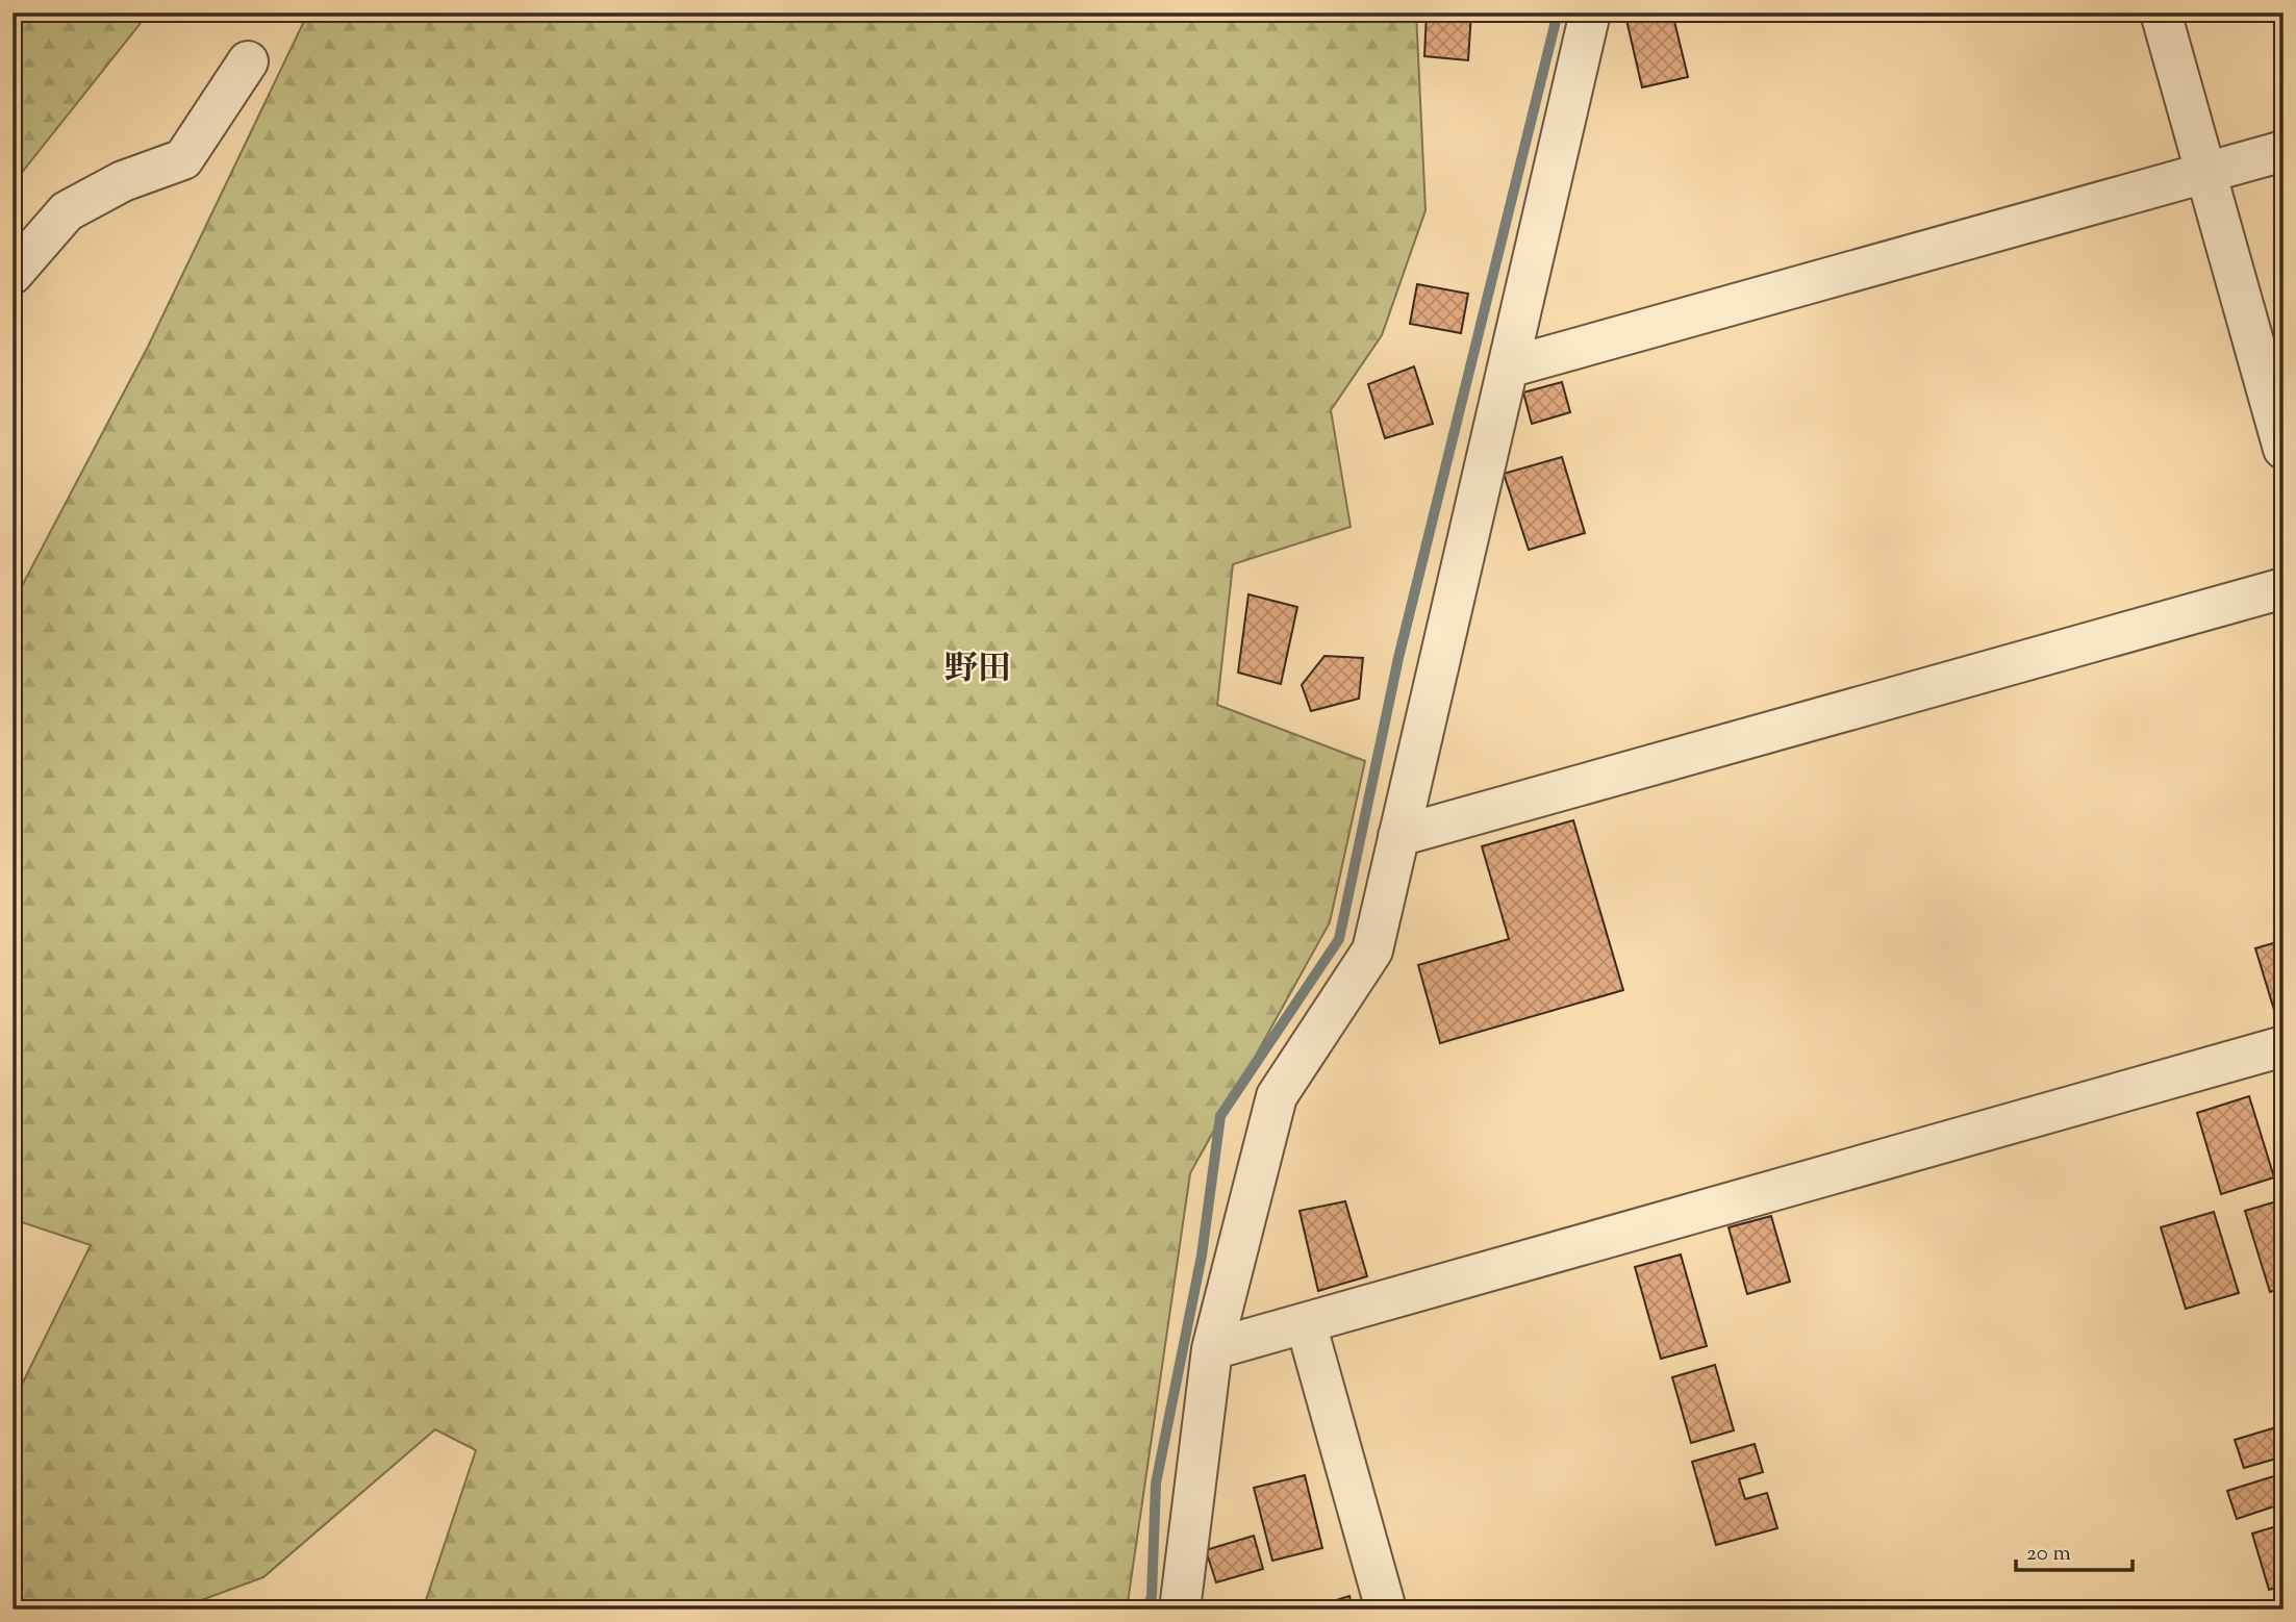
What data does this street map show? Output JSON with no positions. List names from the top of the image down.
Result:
{
  "districts": ["野田"],
  "scale_bar": "20 m"
}
